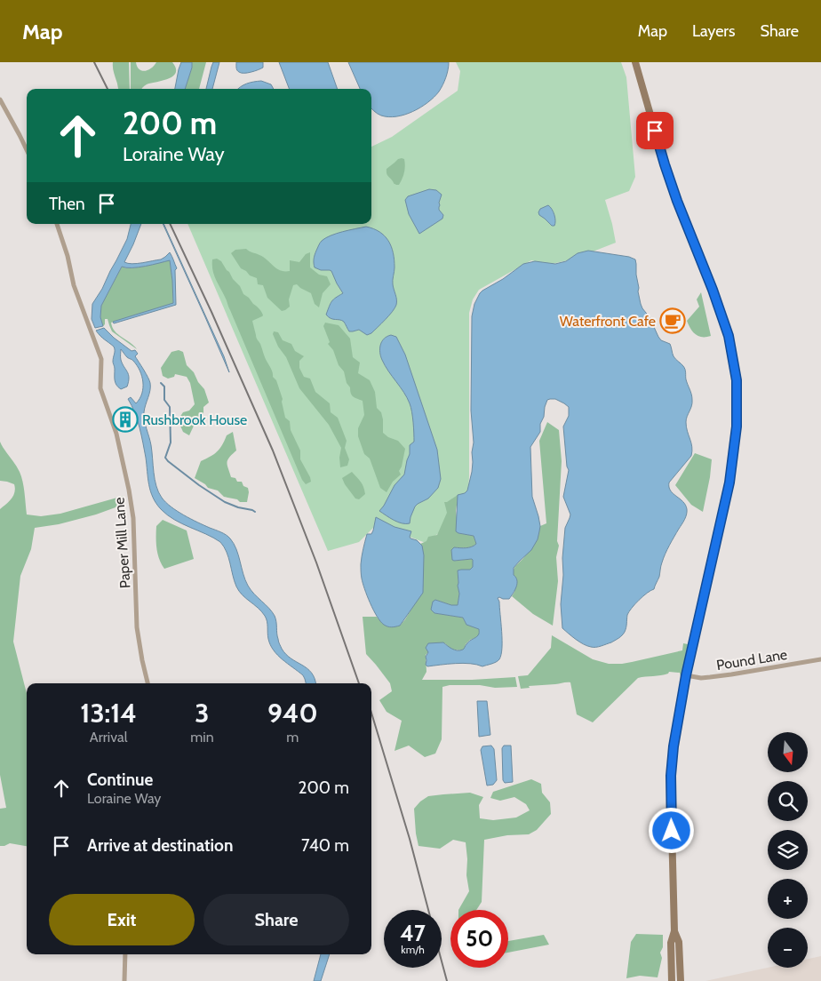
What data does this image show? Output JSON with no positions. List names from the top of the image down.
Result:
{
  "streets": {
    "street": ["Paper Mill Lane", "Pound Lane"]
  },
  "places": {
    "cafe": ["Waterfront Cafe"],
    "building": ["Rushbrook House"]
  },
  "north": "bottom",
  "page": {
    "header": "Map",
    "nav": ["Map", "Layers", "Share"],
    "turn": ["200 m", "Loraine Way"],
    "then": "Then",
    "eta": [
      "13:14",
      "Arrival",
      "3",
      "min",
      "940",
      "m"
    ],
    "map_buttons": ["+", "−"],
    "list": [
      {
        "name": "Continue",
        "note": "Loraine Way",
        "value": "200 m"
      },
      {
        "name": "Arrive at destination",
        "value": "740 m"
      }
    ],
    "buttons": ["Exit", "Share"],
    "speed": "47 km/h",
    "limit": "50"
  }
}
